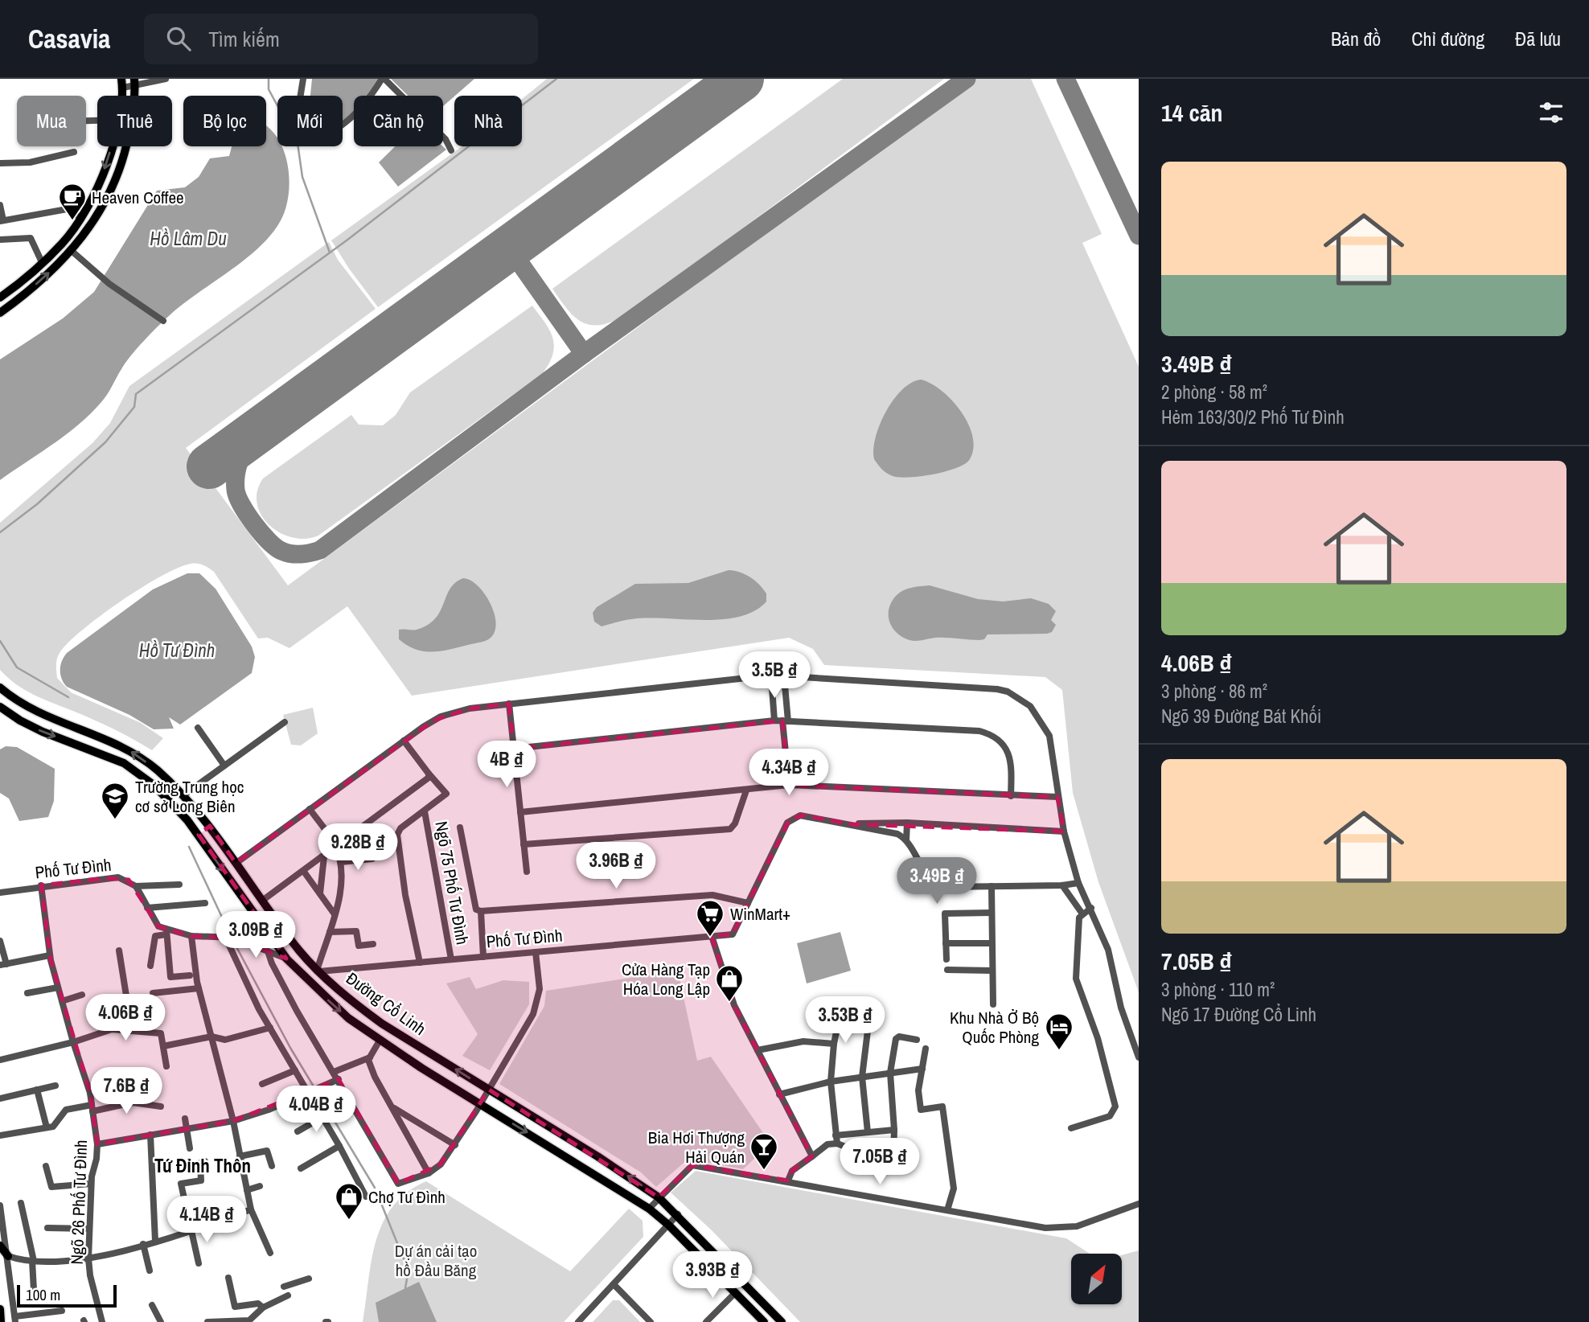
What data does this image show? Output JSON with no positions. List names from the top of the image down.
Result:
{
  "streets": {
    "main road": ["Đường Cổ Linh"],
    "street": ["Phố Tư Đình", "Ngõ 75 Phố Tư Đình", "Ngõ 26 Phố Tư Đình"]
  },
  "crossings": [
    ["Phố Tư Đình", "Ngõ 75 Phố Tư Đình"],
    ["Phố Tư Đình", "Đường Cổ Linh"],
    ["Phố Tư Đình", "Ngõ 26 Phố Tư Đình"]
  ],
  "districts": ["Tứ Đỉnh Thôn"],
  "water": ["Hồ Lâm Du", "Hồ Tư Đình"],
  "parks": ["Dự án cải tạo hồ Đầu Băng"],
  "places": {
    "cafe": ["Heaven Coffee"],
    "school or university": ["Trường Trung học cơ sở Long Biên"],
    "supermarket": ["WinMart+"],
    "shop": ["Cửa Hàng Tạp Hóa Long Lập", "Chợ Tư Đình"],
    "hotel": ["Khu Nhà Ở Bộ Quốc Phòng"],
    "bar": ["Bia Hơi Thượng Hải Quán"]
  },
  "scale_bar": "100 m",
  "north": "top right",
  "page": {
    "header": "Casavia",
    "search": "Tìm kiếm",
    "nav": ["Bản đồ", "Chỉ đường", "Đã lưu"],
    "heading": "14 căn",
    "chip": [
      "Mua",
      "Thuê",
      "Bộ lọc",
      "Mới",
      "Căn hộ",
      "Nhà"
    ],
    "list": [
      {
        "name": "3.49B ₫",
        "note": "2 phòng · 58 m² · Hẻm 163/30/2 Phố Tư Đình"
      },
      {
        "name": "4.06B ₫",
        "note": "3 phòng · 86 m² · Ngõ 39 Đường Bát Khối"
      },
      {
        "name": "7.05B ₫",
        "note": "3 phòng · 110 m² · Ngõ 17 Đường Cổ Linh"
      }
    ],
    "price": [
      "3.5B ₫",
      "4B ₫",
      "4.34B ₫",
      "9.28B ₫",
      "3.96B ₫",
      "3.49B ₫",
      "3.09B ₫",
      "4.06B ₫",
      "3.53B ₫",
      "7.6B ₫",
      "4.04B ₫",
      "7.05B ₫",
      "4.14B ₫",
      "3.93B ₫"
    ],
    "scale": "100 m"
  }
}
